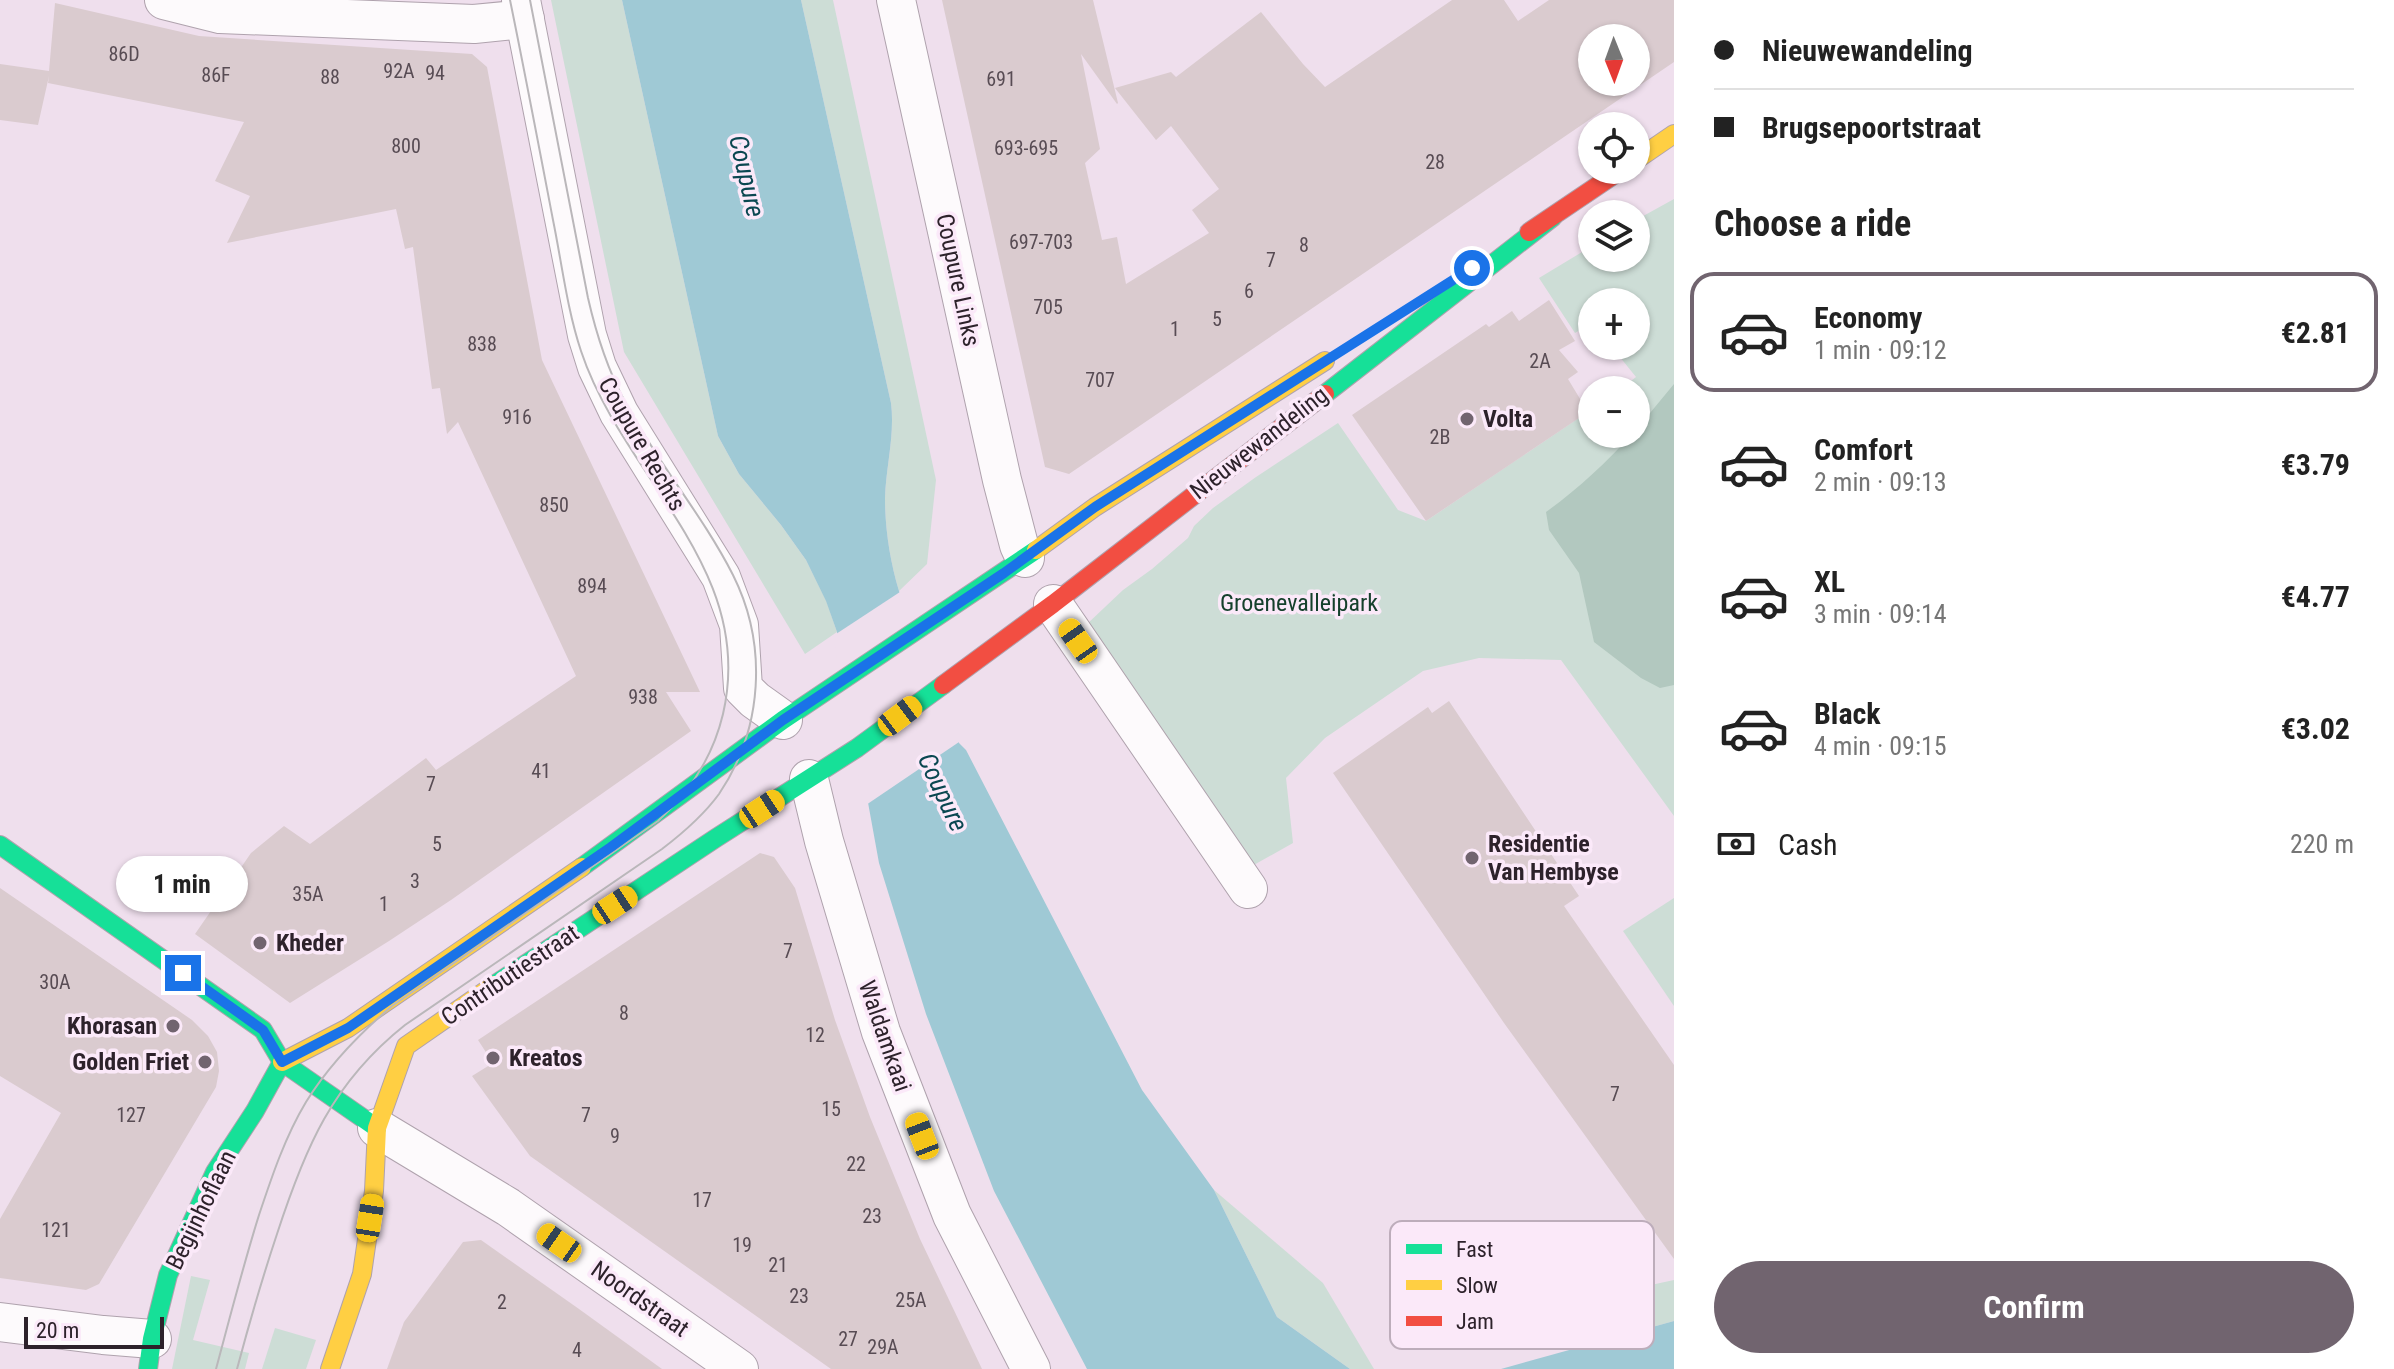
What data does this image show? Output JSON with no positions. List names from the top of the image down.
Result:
{
  "streets": {
    "main road": ["Nieuwewandeling", "Contributiestraat", "Begijnhoflaan"],
    "street": [
      "Coupure Links",
      "Coupure Rechts",
      "Waldamkaai",
      "Noordstraat"
    ]
  },
  "crossings": [
    ["Coupure Links", "Nieuwewandeling"],
    ["Nieuwewandeling", "Contributiestraat"],
    ["Coupure Rechts", "Contributiestraat"],
    ["Contributiestraat", "Waldamkaai"],
    ["Contributiestraat", "Begijnhoflaan"],
    ["Contributiestraat", "Noordstraat"]
  ],
  "water": ["Coupure"],
  "parks": ["Groenevalleipark"],
  "places": [
    "Volta",
    "Residentie Van Hembyse",
    "Kheder",
    "Khorasan",
    "Kreatos",
    "Golden Friet"
  ],
  "house_numbers": [
    "86D",
    "92A",
    "94",
    "86F",
    "88",
    "691",
    "800",
    "693-695",
    "28",
    "697-703",
    "8",
    "7",
    "6",
    "705",
    "5",
    "1",
    "838",
    "2A",
    "707",
    "916",
    "2B",
    "850",
    "894",
    "938",
    "41",
    "7",
    "5",
    "3",
    "35A",
    "1",
    "7",
    "30A",
    "8",
    "12",
    "7",
    "15",
    "127",
    "7",
    "9",
    "22",
    "17",
    "23",
    "121",
    "19",
    "21",
    "23",
    "25A",
    "2",
    "27",
    "29A",
    "4"
  ],
  "legend": ["Fast", "Slow", "Jam"],
  "scale_bar": "20 m",
  "north": "bottom",
  "page": {
    "banner": ["Nieuwewandeling", "Brugsepoortstraat"],
    "map_buttons": ["+", "−"],
    "heading": "Choose a ride",
    "list": [
      {
        "name": "Economy",
        "note": "1 min · 09:12",
        "value": "€2.81"
      },
      {
        "name": "Comfort",
        "note": "2 min · 09:13",
        "value": "€3.79"
      },
      {
        "name": "XL",
        "note": "3 min · 09:14",
        "value": "€4.77"
      },
      {
        "name": "Black",
        "note": "4 min · 09:15",
        "value": "€3.02"
      }
    ],
    "pay": ["Cash", "220 m"],
    "bubble": "1 min",
    "buttons": "Confirm",
    "scale": "20 m"
  }
}
